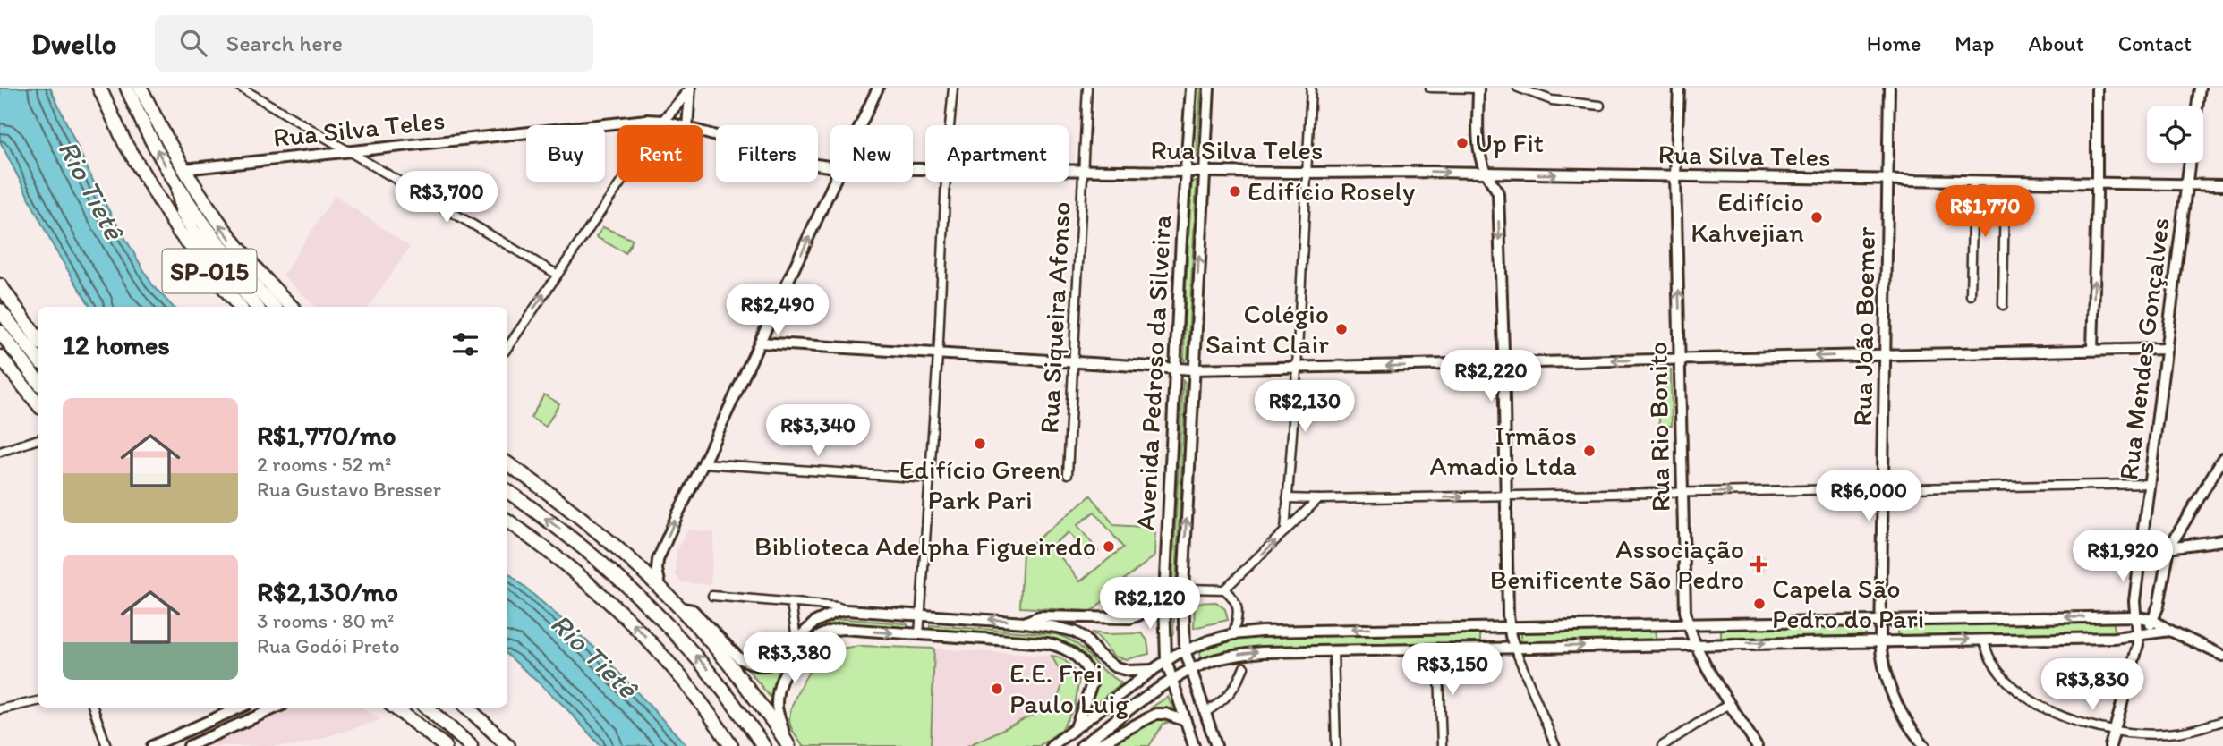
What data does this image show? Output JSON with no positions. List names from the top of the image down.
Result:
{
  "streets": {
    "highway": ["SP-015"],
    "main road": [
      "Rua Silva Teles",
      "Rua João Boemer",
      "Rua Mendes Gonçalves",
      "Avenida Pedroso da Silveira",
      "Rua Rio Bonito"
    ],
    "street": ["Rua Siqueira Afonso"]
  },
  "crossings": [
    ["Rua Silva Teles", "Rua Siqueira Afonso"],
    ["Rua Silva Teles", "Rua João Boemer"],
    ["Rua Silva Teles", "Rua Mendes Gonçalves"],
    ["Rua Silva Teles", "Avenida Pedroso da Silveira"],
    ["Rua Silva Teles", "Rua Rio Bonito"]
  ],
  "water": ["Rio Tietê"],
  "places": {
    "other": [
      "Up Fit",
      "Edifício Rosely",
      "Edifício Kahvejian",
      "Colégio Saint Clair",
      "Edifício Green Park Pari",
      "Irmãos Amadio Ltda",
      "Biblioteca Adelpha Figueiredo",
      "Capela São Pedro do Pari",
      "E.E. Frei Paulo Luig"
    ],
    "health": ["Associação Benificente São Pedro"]
  },
  "page": {
    "header": "Dwello",
    "search": "Search here",
    "nav": [
      "Home",
      "Map",
      "About",
      "Contact"
    ],
    "chip": [
      "Buy",
      "Rent",
      "Filters",
      "New",
      "Apartment"
    ],
    "price": [
      "R$3,700",
      "R$1,770",
      "R$2,490",
      "R$2,220",
      "R$2,130",
      "R$3,340",
      "R$6,000",
      "R$1,920",
      "R$2,120",
      "R$3,380",
      "R$3,150",
      "R$3,830"
    ],
    "heading": "12 homes",
    "list": [
      {
        "name": "R$1,770/mo",
        "note": "2 rooms · 52 m² · Rua Gustavo Bresser"
      },
      {
        "name": "R$2,130/mo",
        "note": "3 rooms · 80 m² · Rua Godói Preto"
      }
    ]
  }
}
